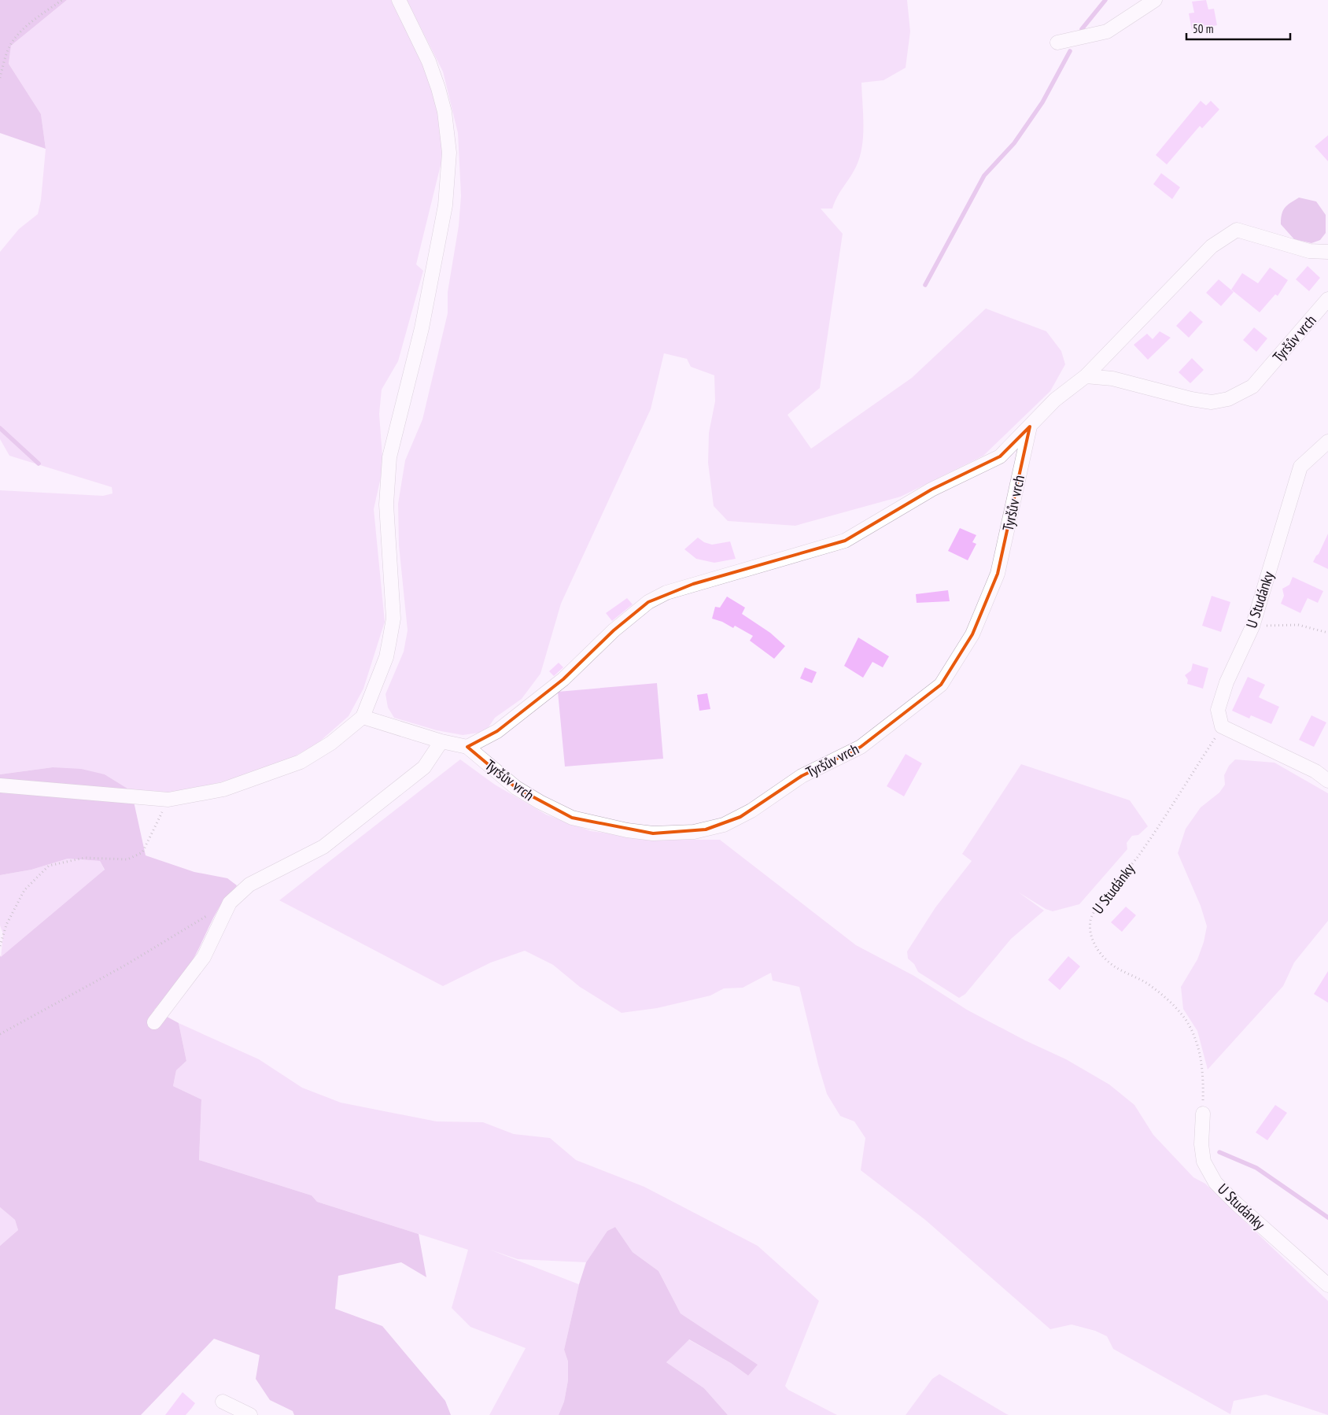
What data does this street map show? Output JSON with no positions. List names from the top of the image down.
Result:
{
  "streets": {
    "street": ["Tyršův vrch", "U Studánky"]
  },
  "scale_bar": "50 m"
}
